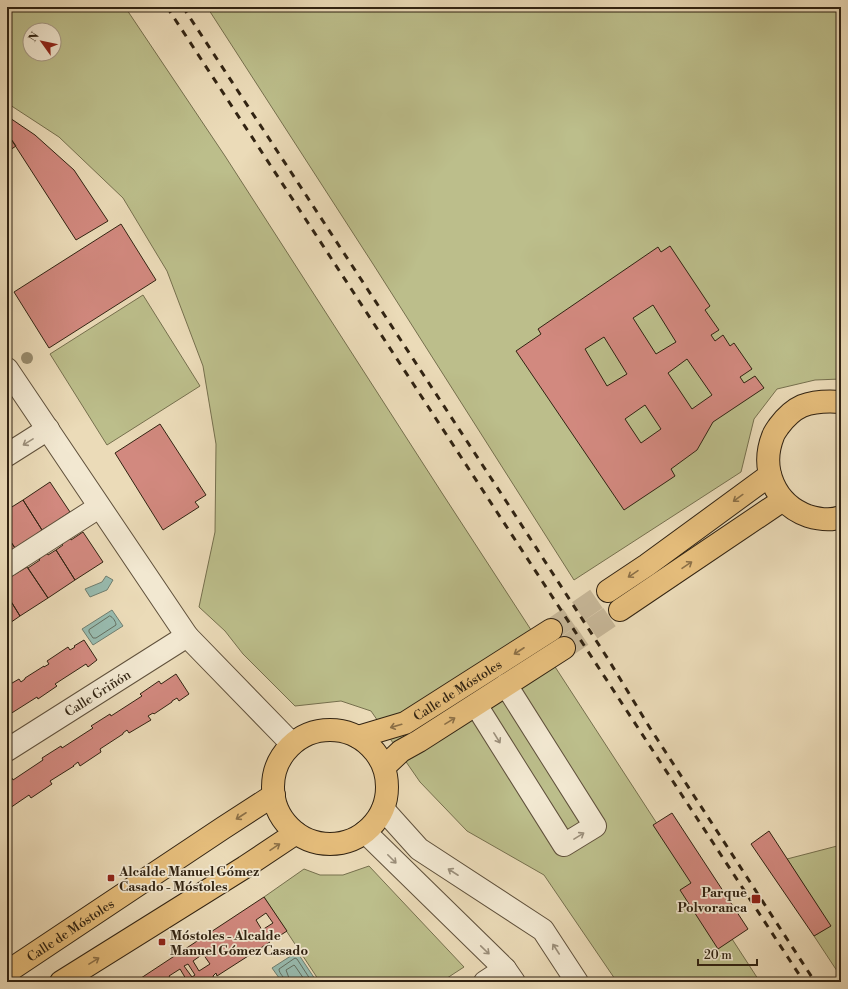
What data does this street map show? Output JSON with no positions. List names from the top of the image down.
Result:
{
  "streets": {
    "main road": ["Calle de Móstoles"],
    "street": ["Calle Griñón"]
  },
  "places": {
    "transit": ["Alcalde Manuel Gómez Casado - Móstoles", "Parque Polvoranca", "Móstoles - Alcalde Manuel Gómez Casado"]
  },
  "scale_bar": "20 m",
  "north": "top left"
}
